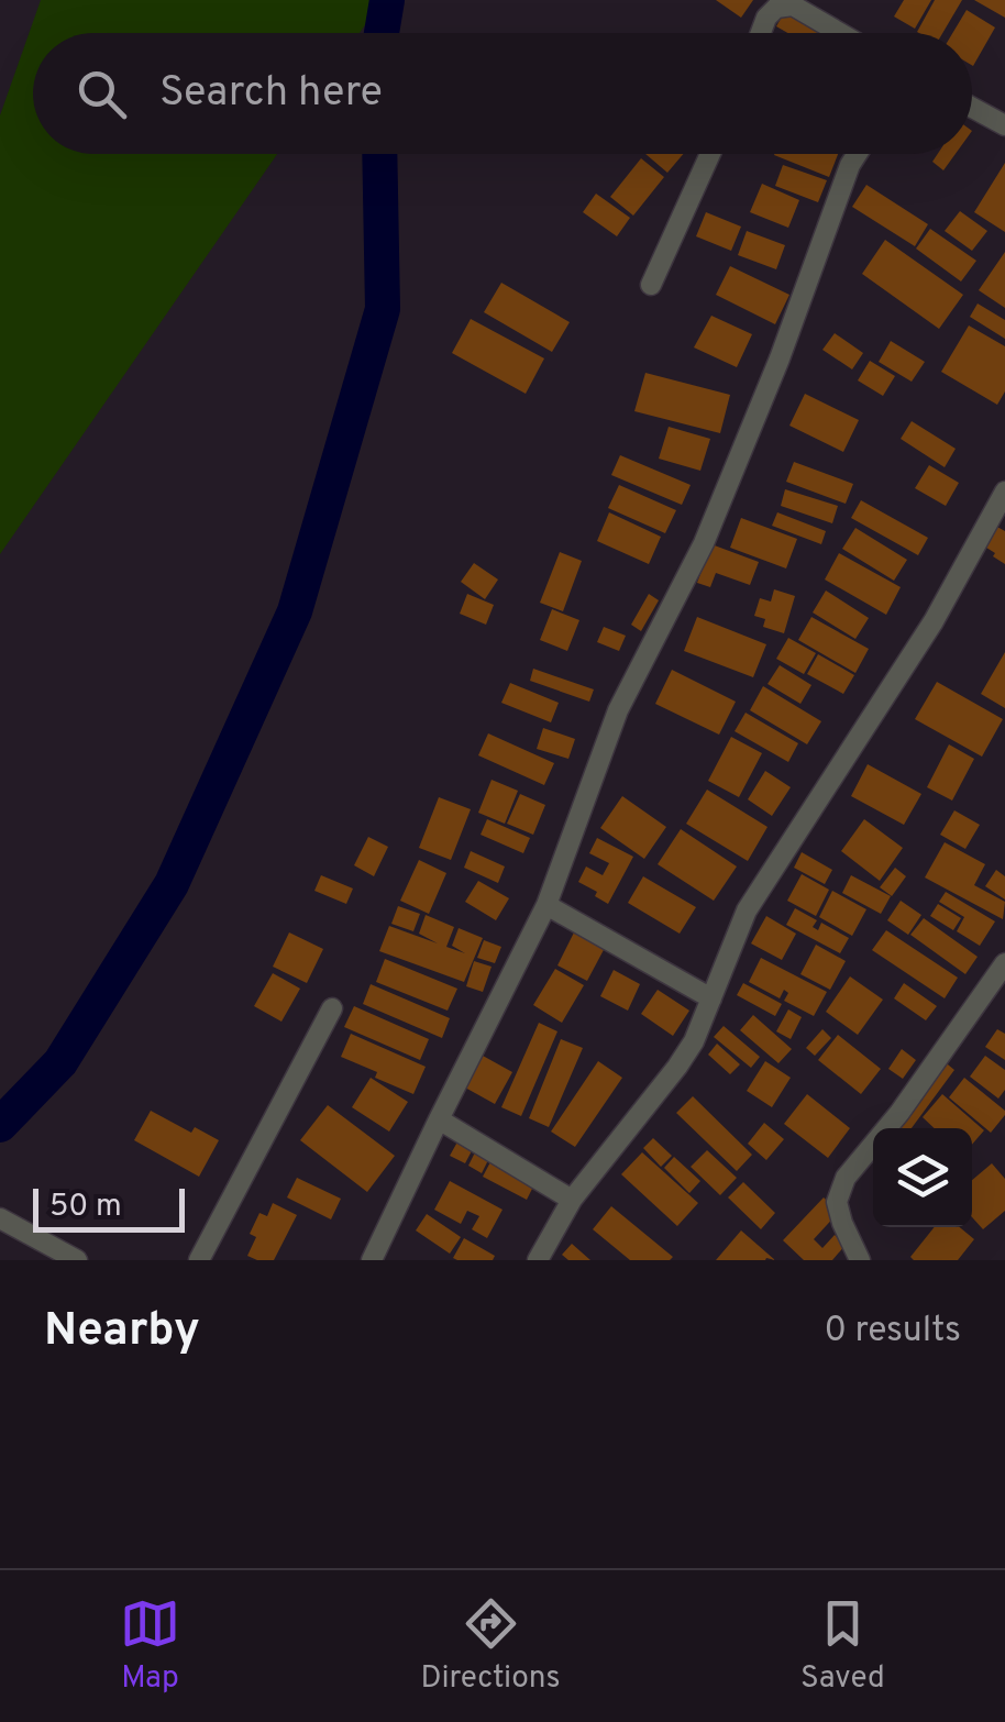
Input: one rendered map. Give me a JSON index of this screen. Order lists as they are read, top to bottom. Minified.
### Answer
{"scale_bar":"50 m","page":{"search":"Search here","scale":"50 m","heading":["Nearby","0 results"],"nav":["Map","Directions","Saved"]}}
